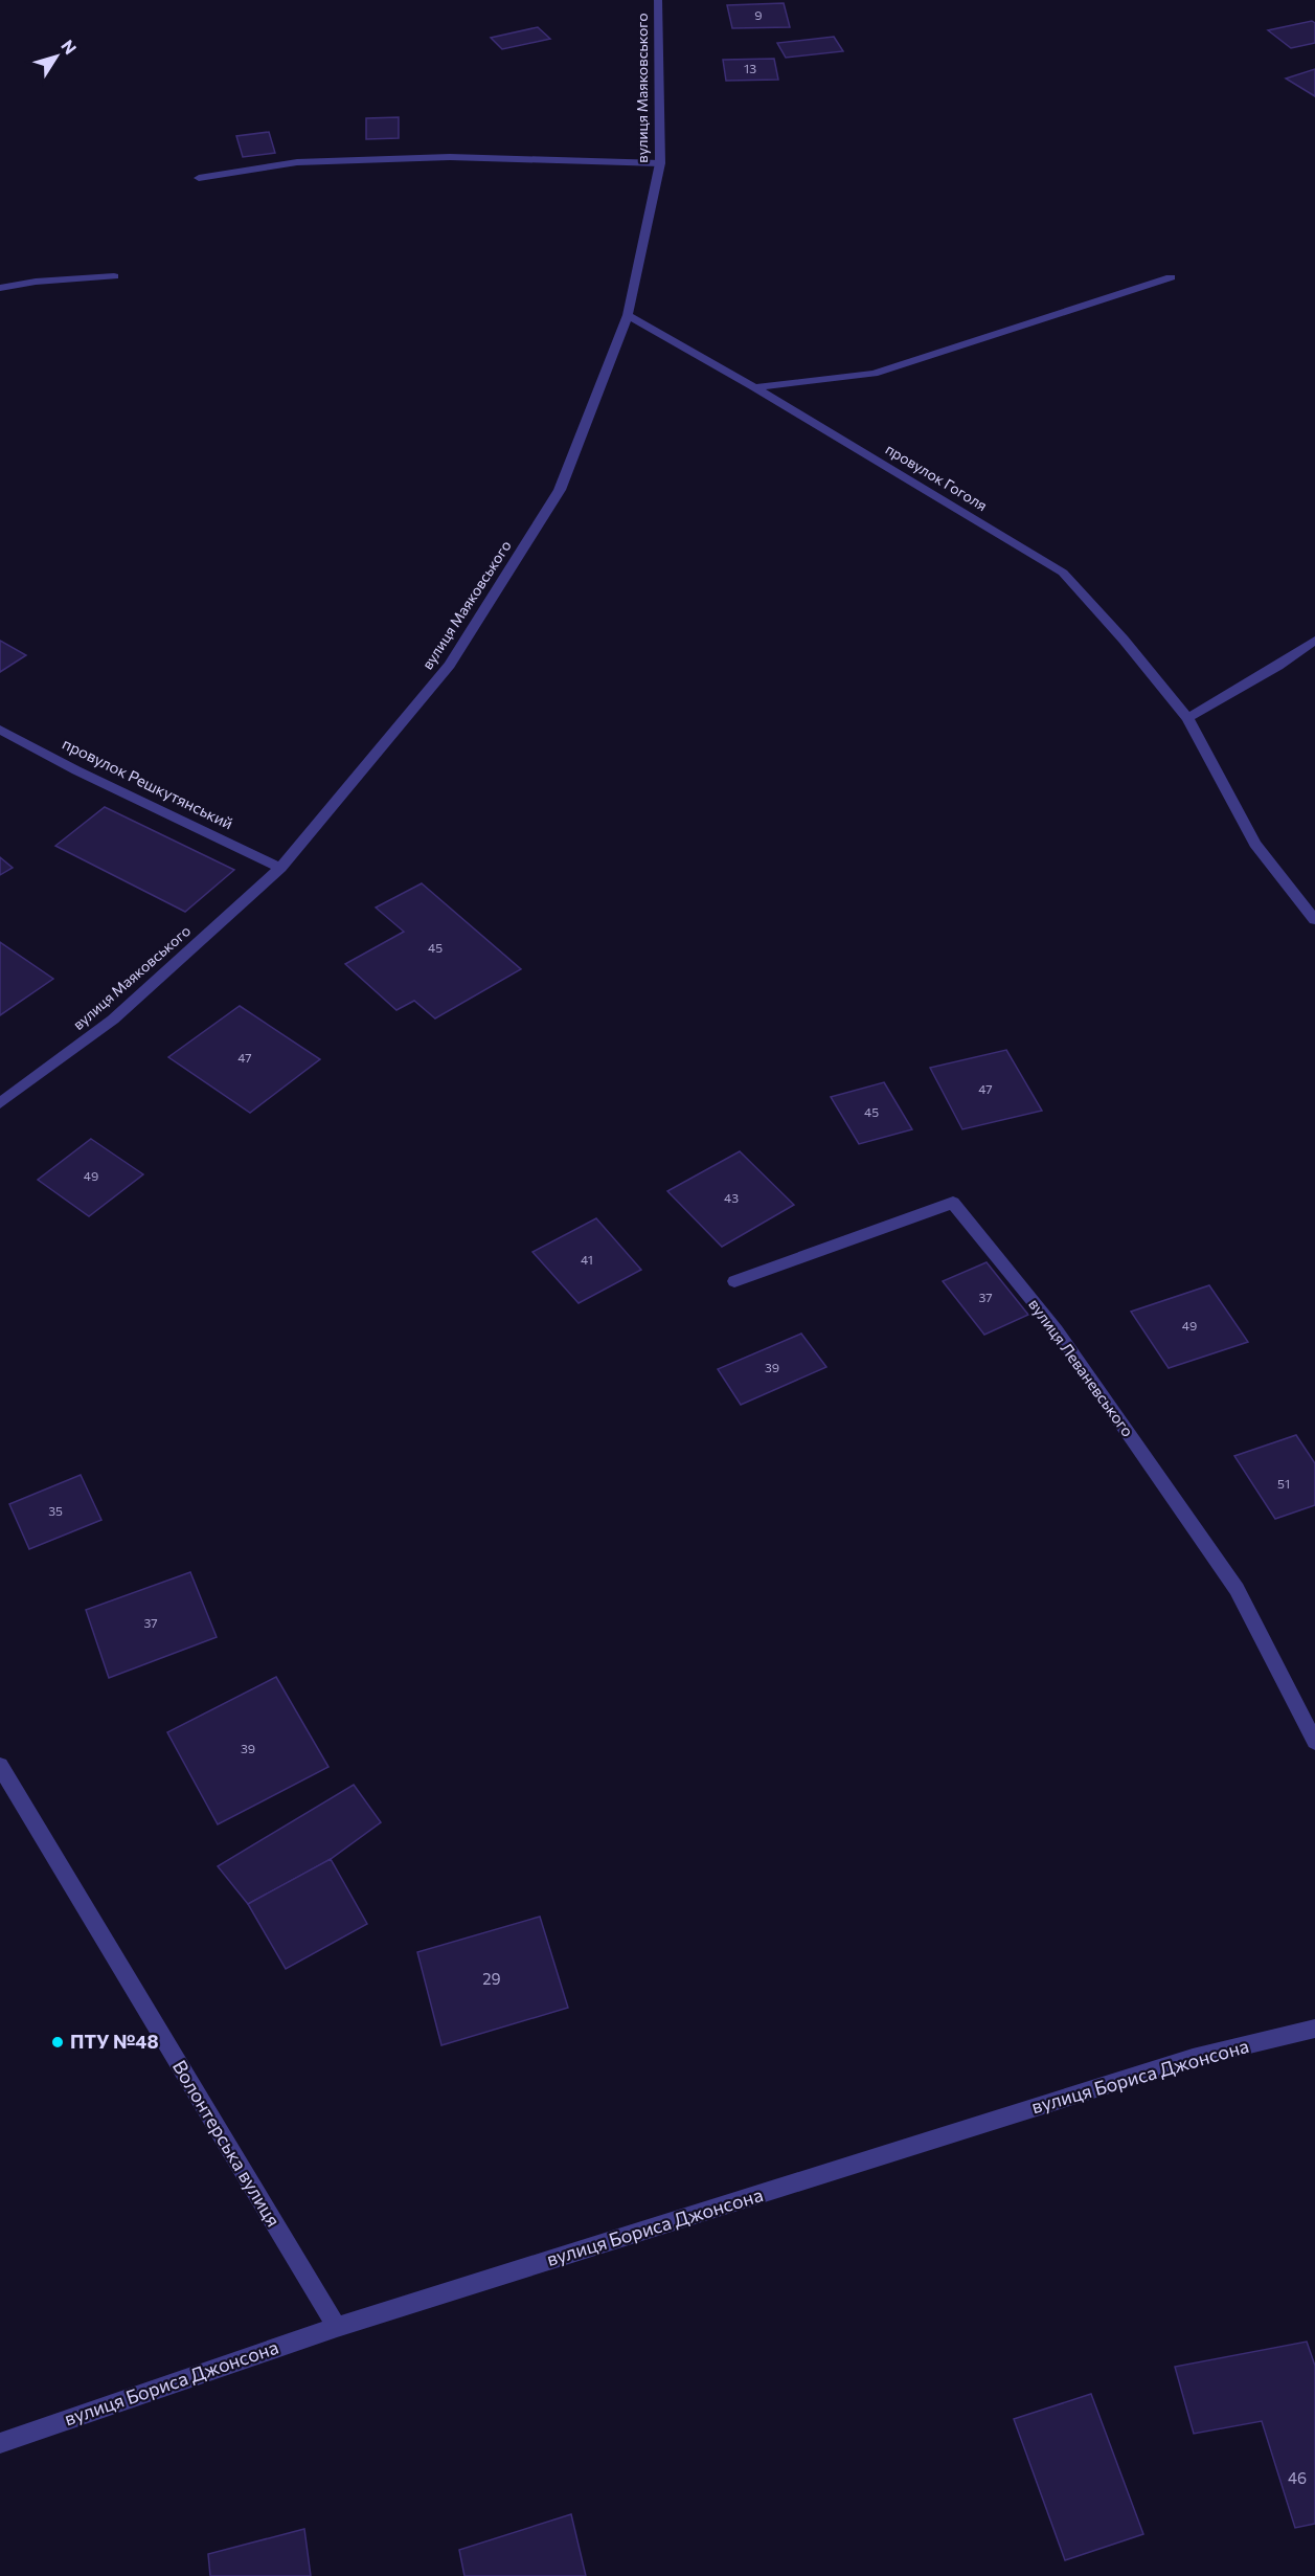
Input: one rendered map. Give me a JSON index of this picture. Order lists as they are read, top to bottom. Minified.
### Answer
{"streets":{"street":["вулиця Маяковського","провулок Гоголя","провулок Решкутянський","вулиця Леваневського","вулиця Бориса Джонсона","Волонтерська вулиця"]},"crossings":[["вулиця Маяковського","провулок Гоголя"],["вулиця Маяковського","провулок Решкутянський"],["вулиця Бориса Джонсона","Волонтерська вулиця"]],"places":["ПТУ №48"],"house_numbers":["9","13","45","47","47","45","49","43","41","37","49","39","51","35","37","39","29","46"],"north":"top right"}
